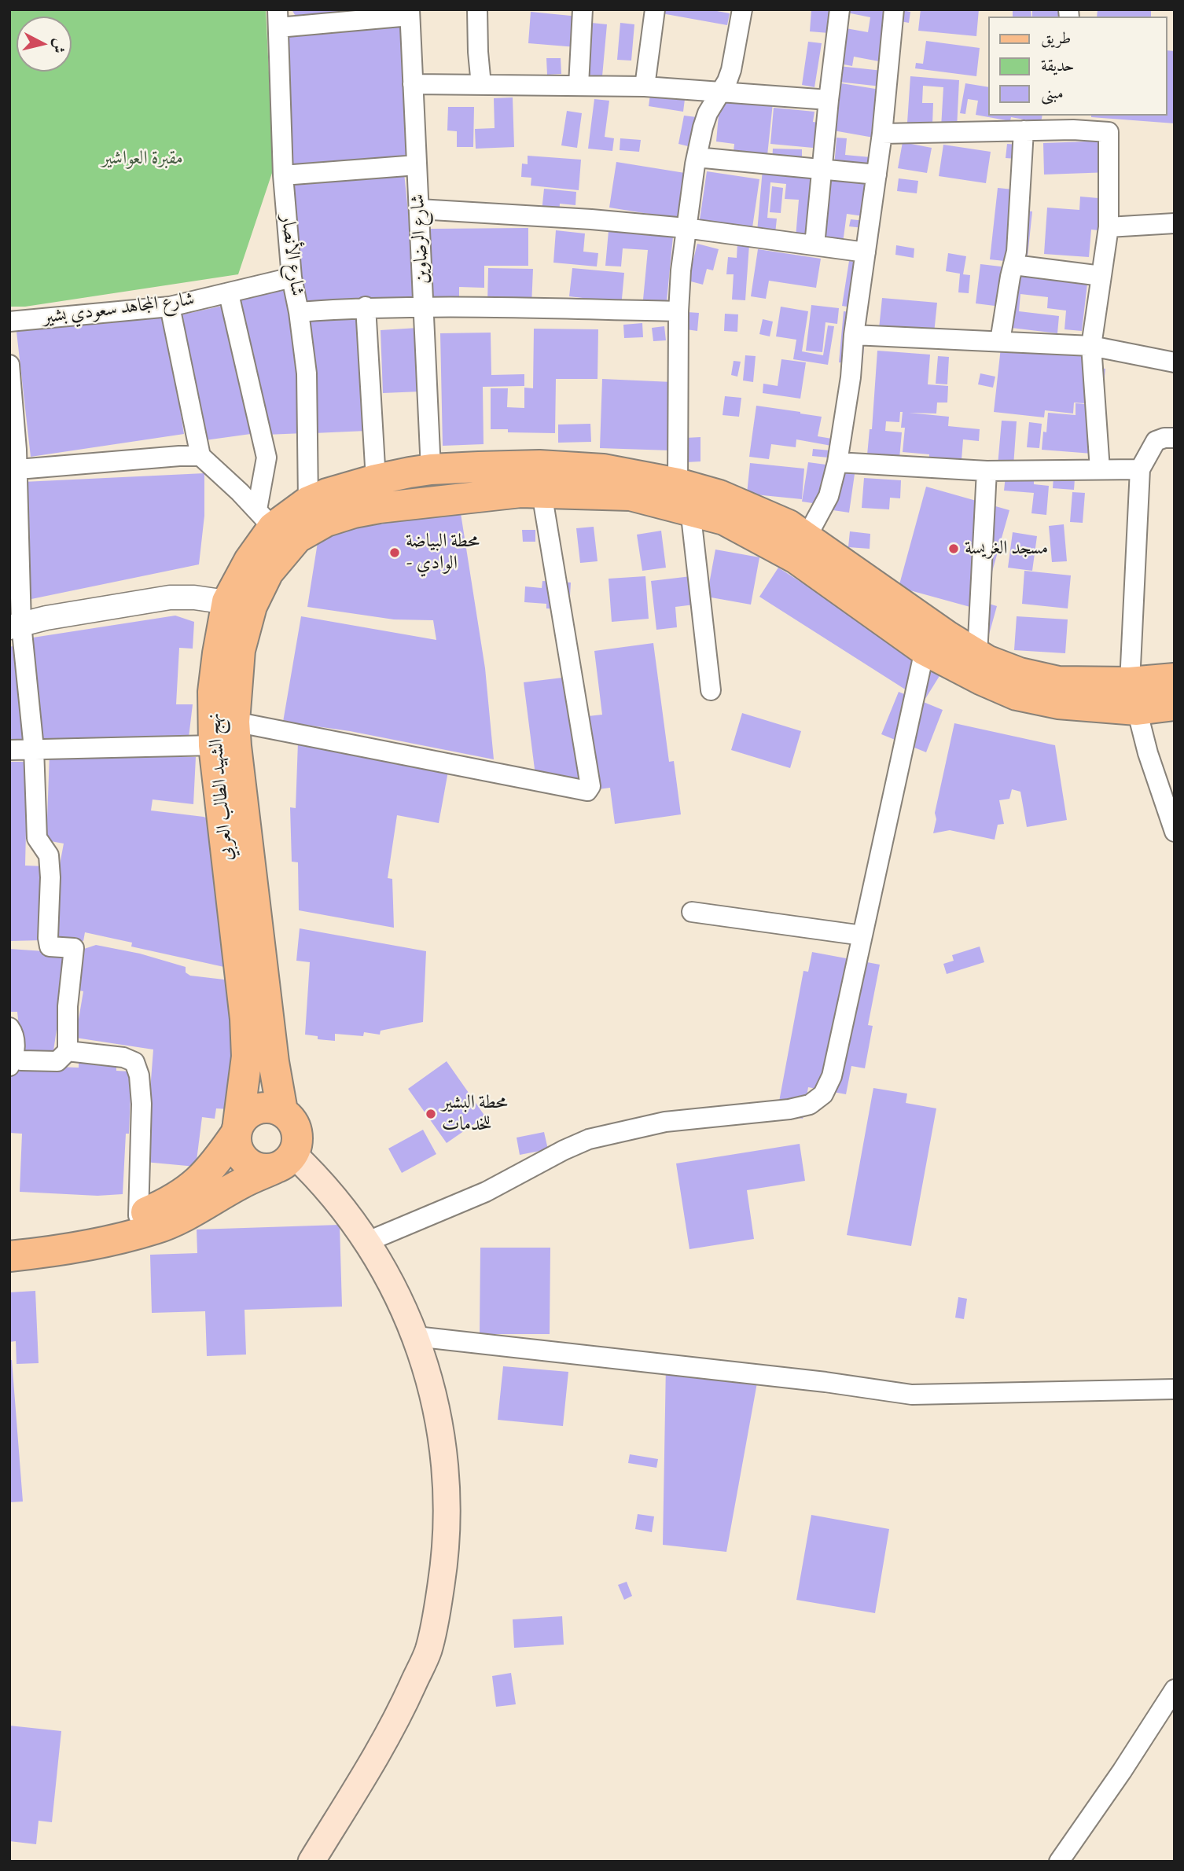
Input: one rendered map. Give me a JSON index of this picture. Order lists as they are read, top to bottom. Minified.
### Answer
{"streets":{"main road":["نهج الشهيد الطالب العربي"],"street":["شارع الرضاوين","شارع الأنصار","شارع المجاهد سعودي بشير"]},"crossings":[["شارع الأنصار","شارع المجاهد سعودي بشير"],["شارع الأنصار","نهج الشهيد الطالب العربي"]],"parks":["مقبرة العواشير"],"places":["مسجد الغريسة","محطة البياضة - الوادي","محطة البشير للخدمات"],"legend":["طريق","حديقة","مبنى"],"north":"right"}
